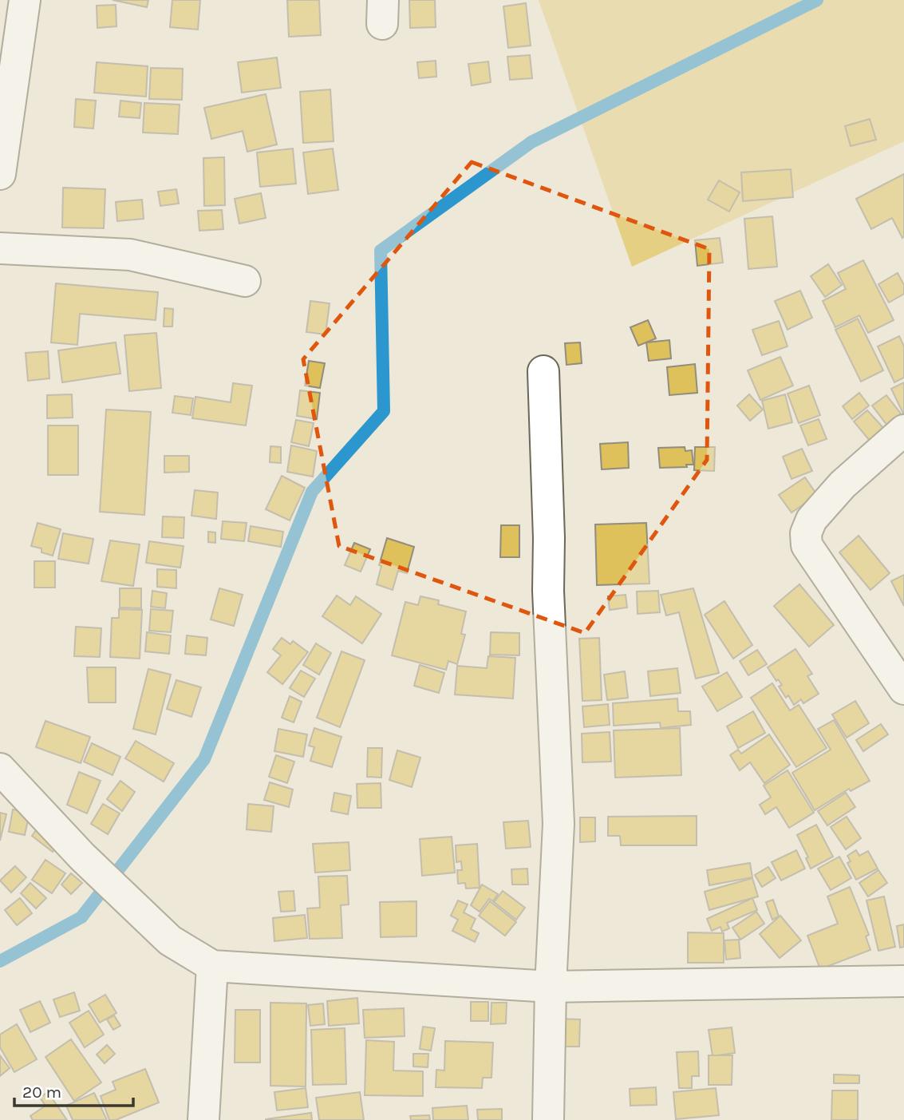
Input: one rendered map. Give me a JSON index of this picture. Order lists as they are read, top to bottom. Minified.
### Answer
{"scale_bar":"20 m"}
